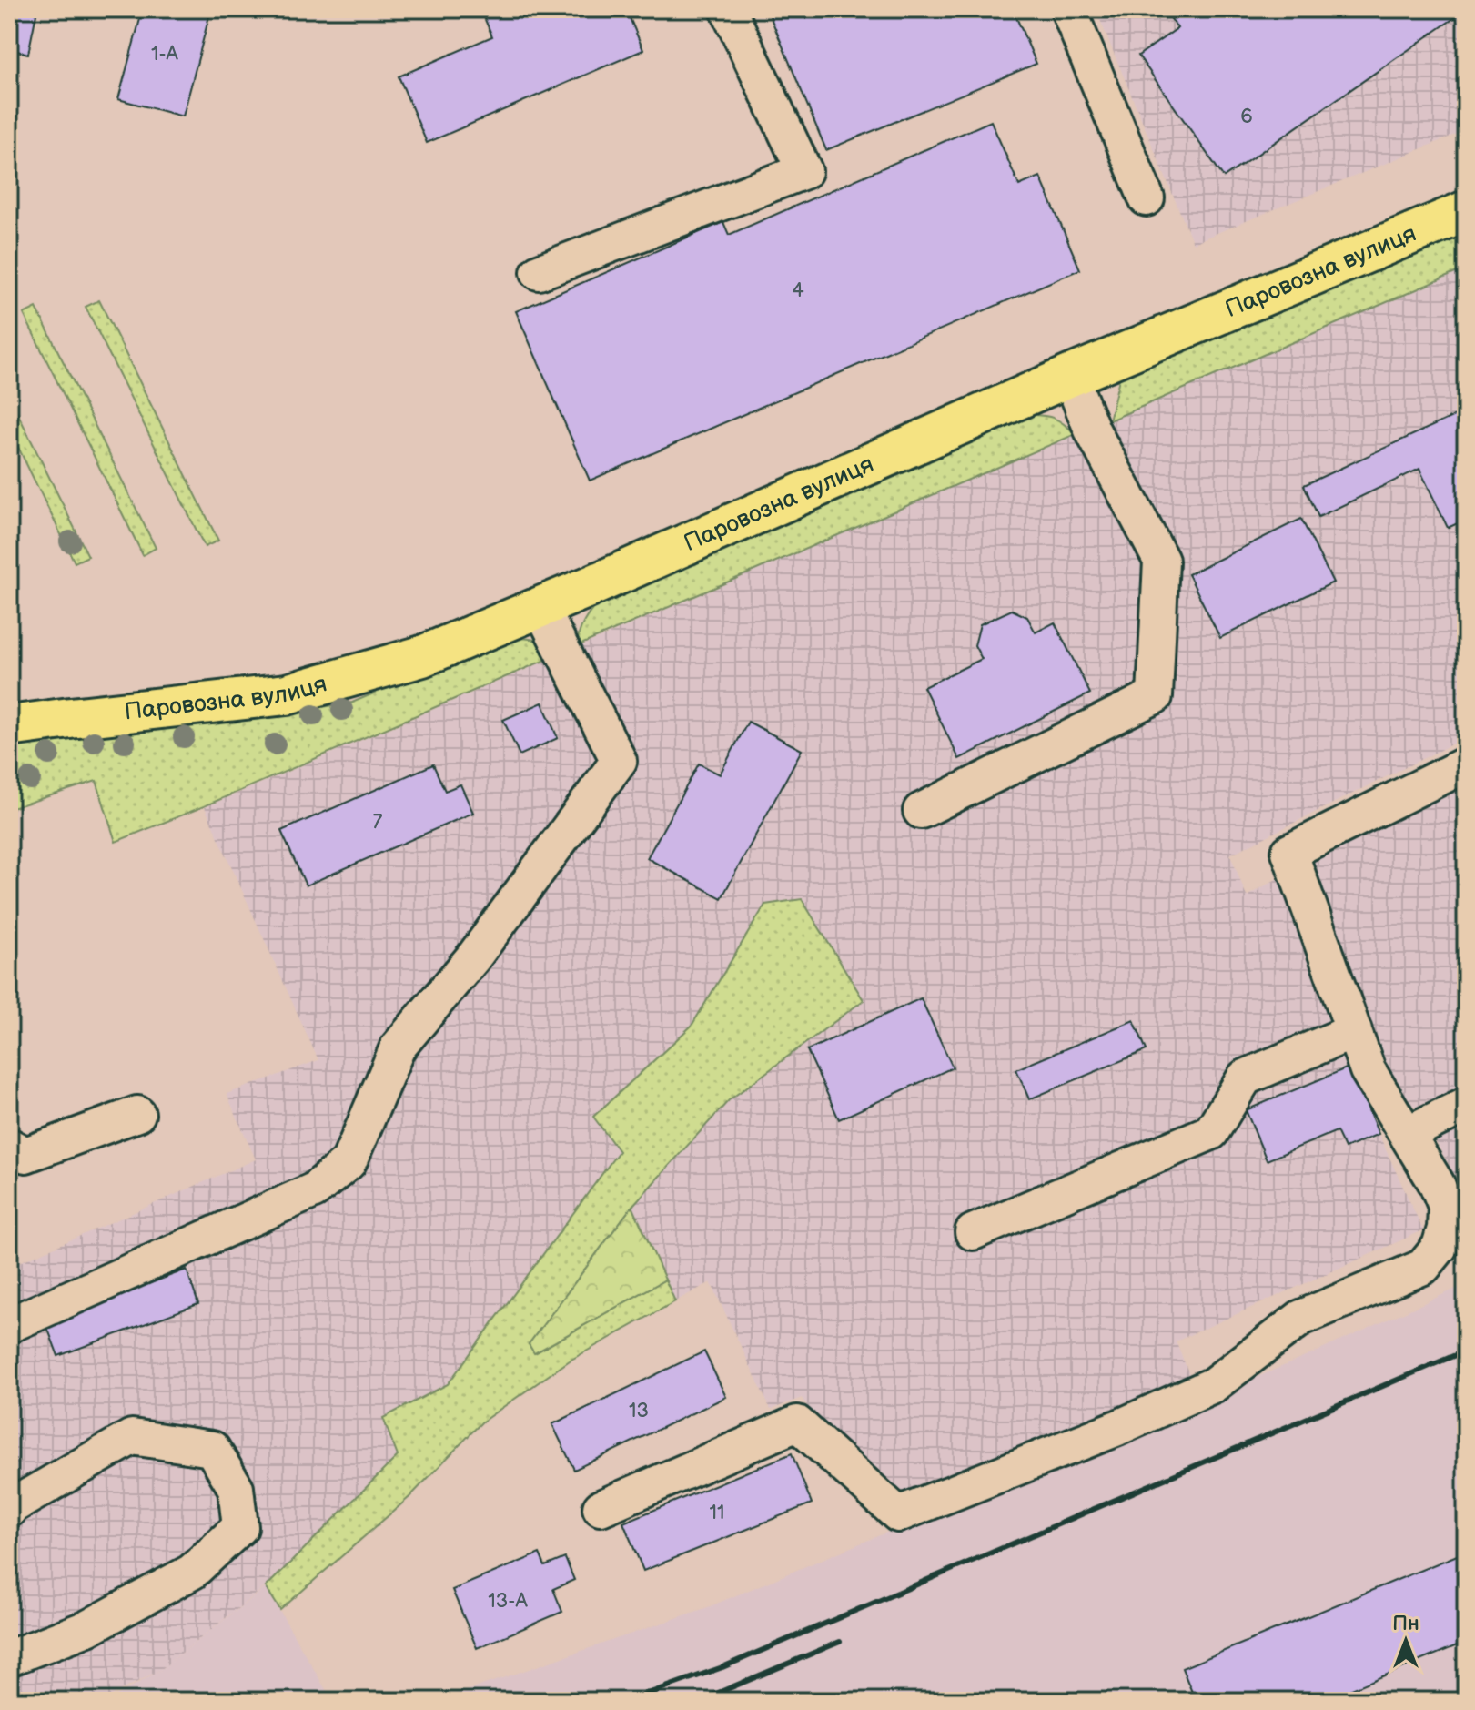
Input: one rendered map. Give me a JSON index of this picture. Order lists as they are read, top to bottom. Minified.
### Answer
{"streets":{"main road":["Паровозна вулиця"]},"house_numbers":["1-А","6","4","7","13","11","13-А"],"north":"top"}
